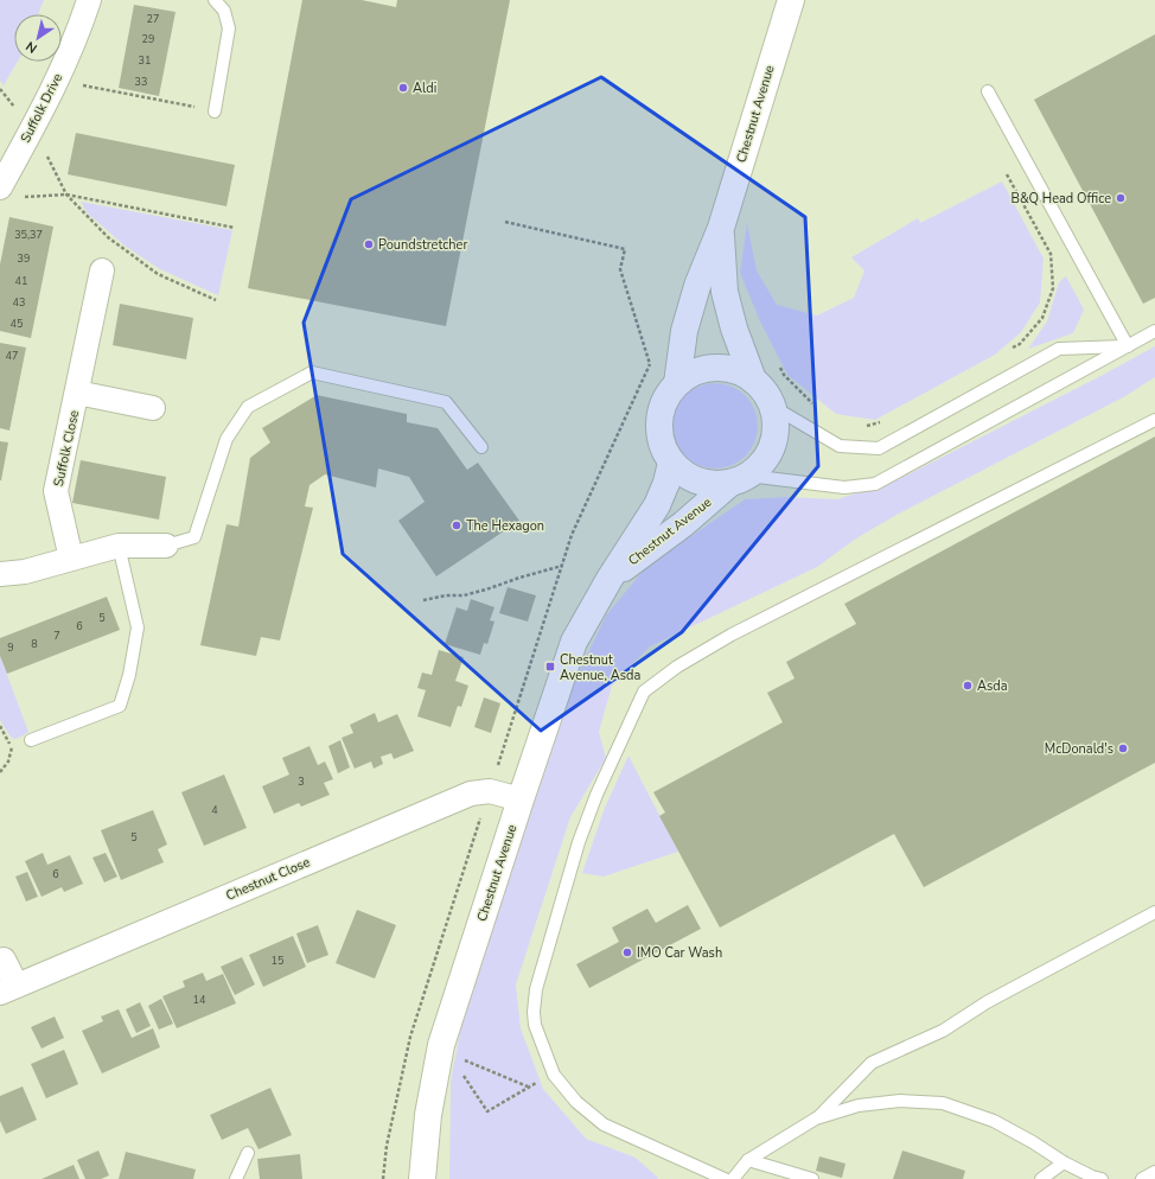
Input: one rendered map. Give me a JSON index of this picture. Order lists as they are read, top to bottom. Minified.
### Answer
{"streets":{"street":["Suffolk Drive","Chestnut Avenue","Suffolk Close","Chestnut Close"]},"crossings":[["Chestnut Avenue","Chestnut Close"]],"places":{"other":["Aldi","B&Q Head Office","Poundstretcher","The Hexagon","Asda","McDonald's","IMO Car Wash"],"transit":["Chestnut Avenue, Asda"]},"house_numbers":["27","29","31","33","35,37","39","41","43","45","47","5","6","7","8","9","3","4","5","6","15","14"],"north":"bottom left"}
